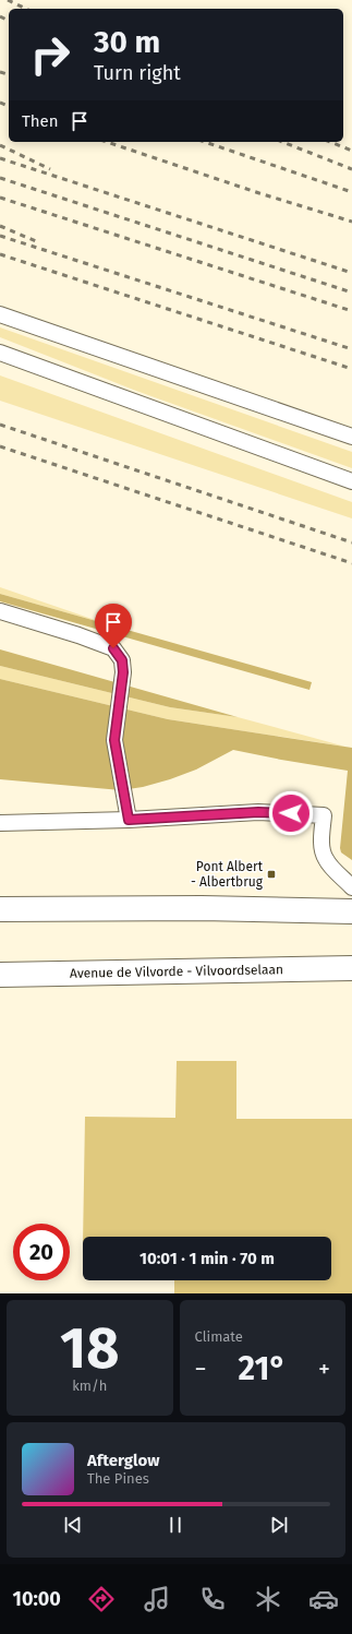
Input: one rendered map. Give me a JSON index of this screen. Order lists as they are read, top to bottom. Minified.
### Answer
{"streets":{"main road":["Avenue de Vilvorde - Vilvoordselaan"]},"places":{"transit":["Pont Albert - Albertbrug"]},"page":{"turn":["30 m","Turn right"],"then":"Then","limit":"20","trip":"10:01 · 1 min · 70 m","tile":[["18","km/h"],"Climate"],"heat":["−","21°","+"],"song":["Afterglow","The Pines"],"tabs":"10:00"}}
